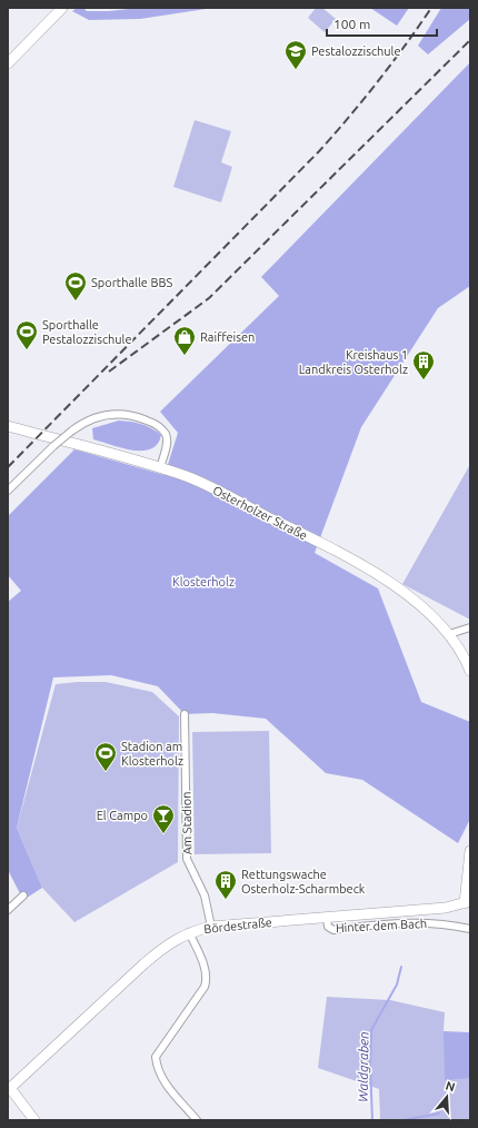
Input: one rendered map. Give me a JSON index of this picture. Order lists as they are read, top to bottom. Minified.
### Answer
{"streets":{"street":["Osterholzer Straße","Am Stadion","Bördestraße","Hinter dem Bach"]},"crossings":[["Am Stadion","Bördestraße"],["Bördestraße","Hinter dem Bach"]],"water":["Waldgraben"],"parks":["Klosterholz"],"places":{"school or university":["Pestalozzischule"],"sports":["Sporthalle BBS","Sporthalle Pestalozzischule","Stadion am Klosterholz"],"shop":["Raiffeisen"],"building":["Kreishaus 1 Landkreis Osterholz","Rettungswache Osterholz-Scharmbeck"],"bar":["El Campo"]},"scale_bar":"100 m","north":"top"}
